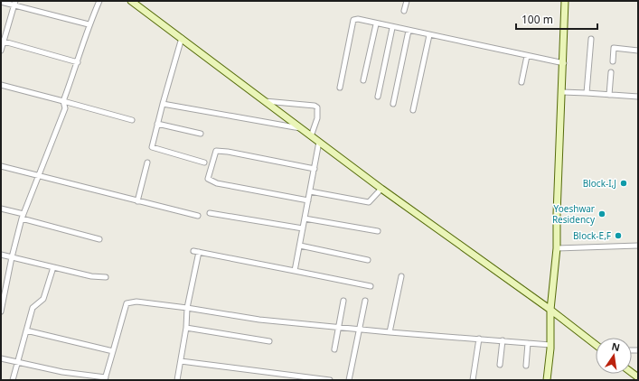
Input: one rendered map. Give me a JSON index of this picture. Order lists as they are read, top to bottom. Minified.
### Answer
{"places":["Block-I,J","Yoeshwar Residency","Block-E,F"],"scale_bar":"100 m","north":"top"}
